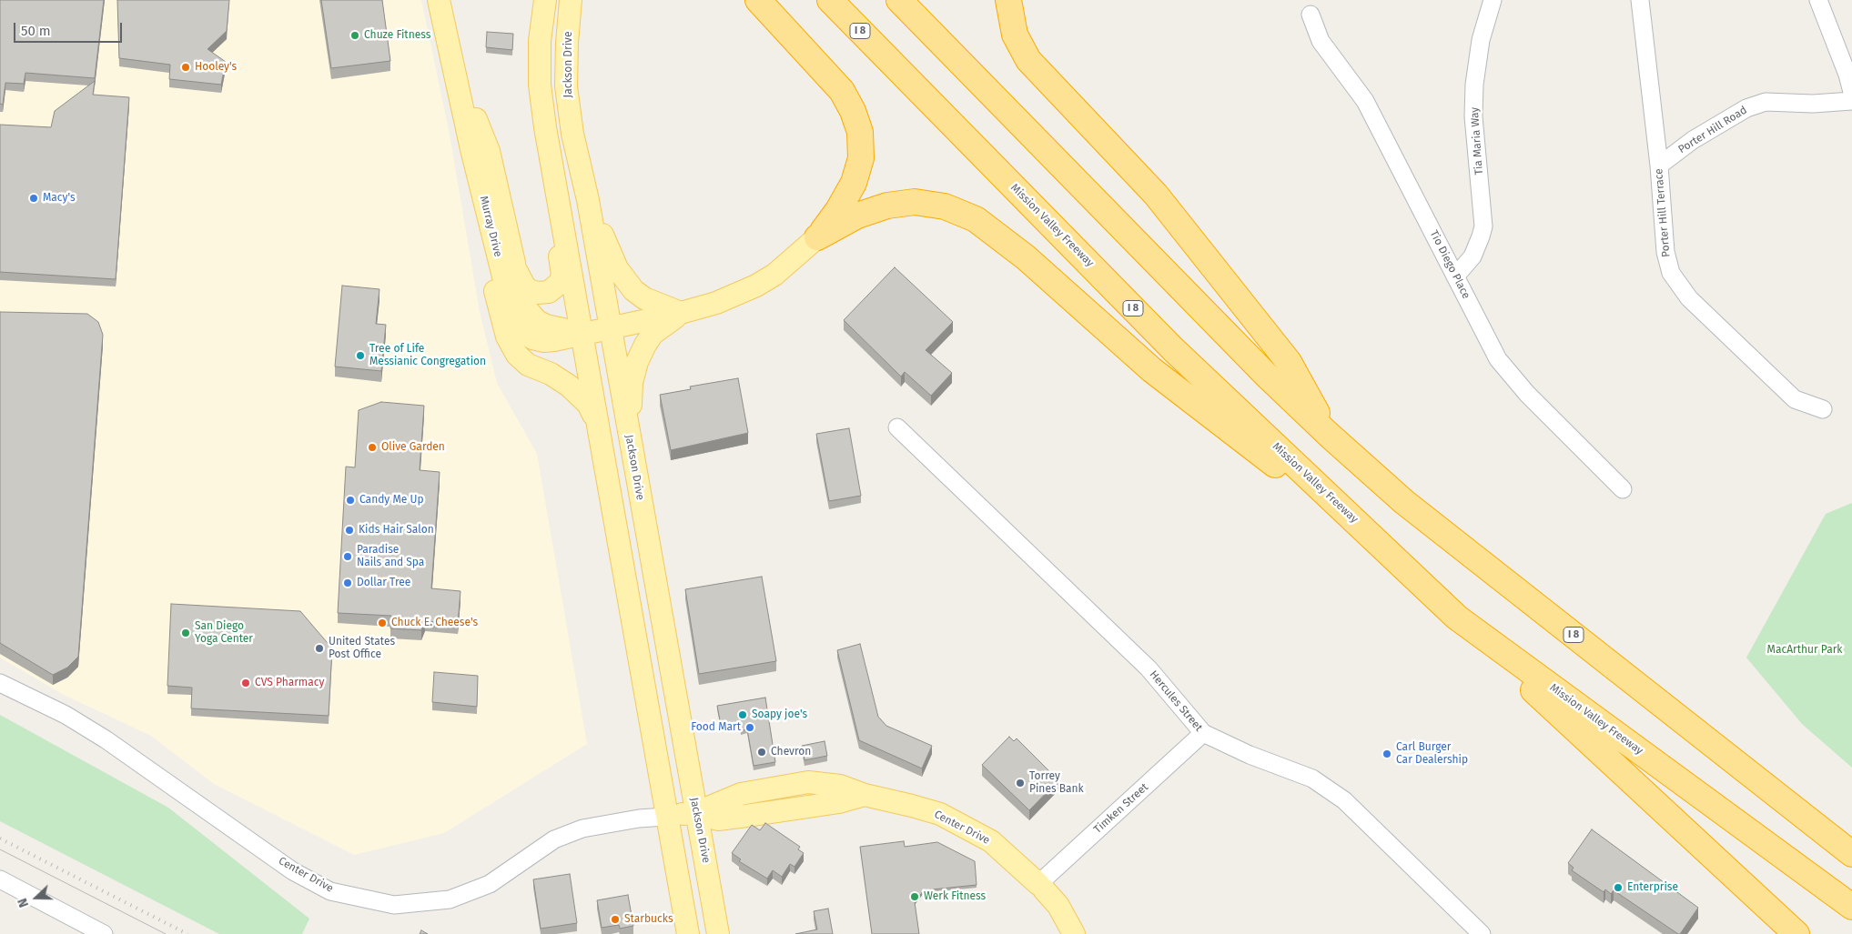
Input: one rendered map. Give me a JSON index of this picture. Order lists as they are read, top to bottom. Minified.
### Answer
{"streets":{"highway":["I 8","Mission Valley Freeway"],"main road":["Jackson Drive","Murray Drive","Center Drive"],"street":["Porter Hill Road","Tia Maria Way","Porter Hill Terrace","Tio Diego Place","Hercules Street","Timken Street"]},"crossings":[["Jackson Drive","Murray Drive"],["Jackson Drive","Center Drive"],["Porter Hill Road","Porter Hill Terrace"],["Tia Maria Way","Tio Diego Place"],["Hercules Street","Timken Street"],["Timken Street","Center Drive"]],"parks":["MacArthur Park"],"places":["Chuze Fitness","Hooley's","Macy's","Tree of Life Messianic Congregation","Olive Garden","Candy Me Up","Kids Hair Salon","Paradise Nails and Spa","Dollar Tree","Chuck E. Cheese's","San Diego Yoga Center","United States Post Office","CVS Pharmacy","Soapy joe's","Food Mart","Chevron","Carl Burger Car Dealership","Torrey Pines Bank","Enterprise","Werk Fitness","Starbucks"],"scale_bar":"50 m","north":"left"}
